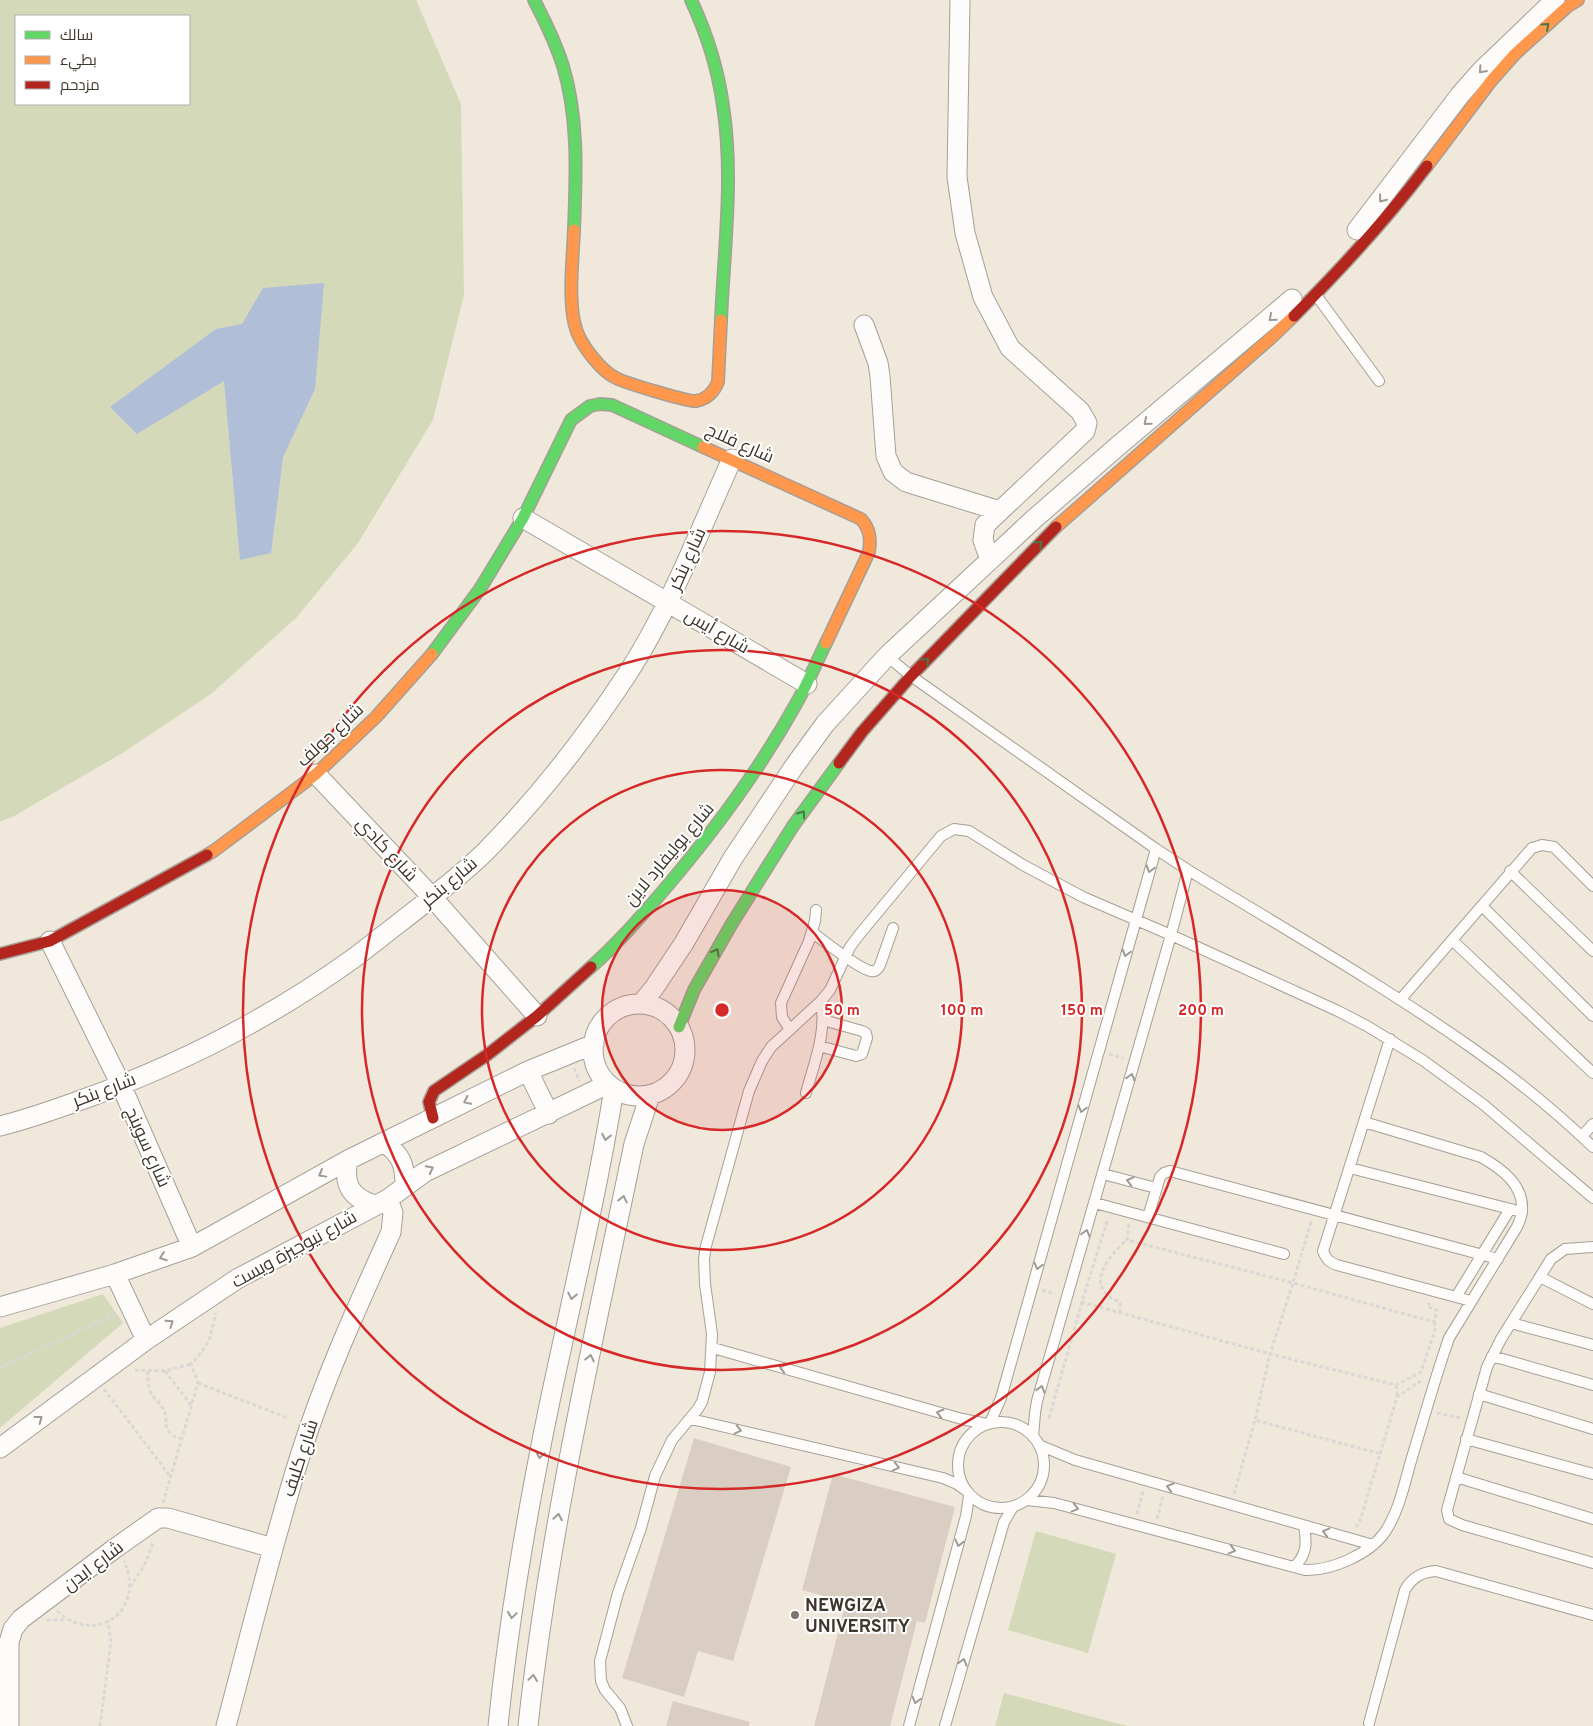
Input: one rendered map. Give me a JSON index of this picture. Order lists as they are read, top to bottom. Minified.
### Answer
{"streets":{"street":["شارع فلاج","شارع بنكر","شارع أيس","شارع جولف","شارع كادي","شارع بوليفارد لاين","شارع سوينج","شارع نيوجيزة ويست","شارع كليف","شارع ايدن"]},"crossings":[["شارع فلاج","شارع بنكر"],["شارع فلاج","شارع جولف"],["شارع فلاج","شارع بوليفارد لاين"],["شارع بنكر","شارع أيس"],["شارع بنكر","شارع كادي"],["شارع بنكر","شارع سوينج"],["شارع أيس","شارع جولف"],["شارع أيس","شارع بوليفارد لاين"],["شارع جولف","شارع كادي"],["شارع جولف","شارع سوينج"],["شارع كادي","شارع بوليفارد لاين"],["شارع نيوجيزة ويست","شارع كليف"]],"places":["NEWGIZA UNIVERSITY"],"legend":["سالك","بطيء","مزدحم"],"rings":["50 m","100 m","150 m","200 m"]}
